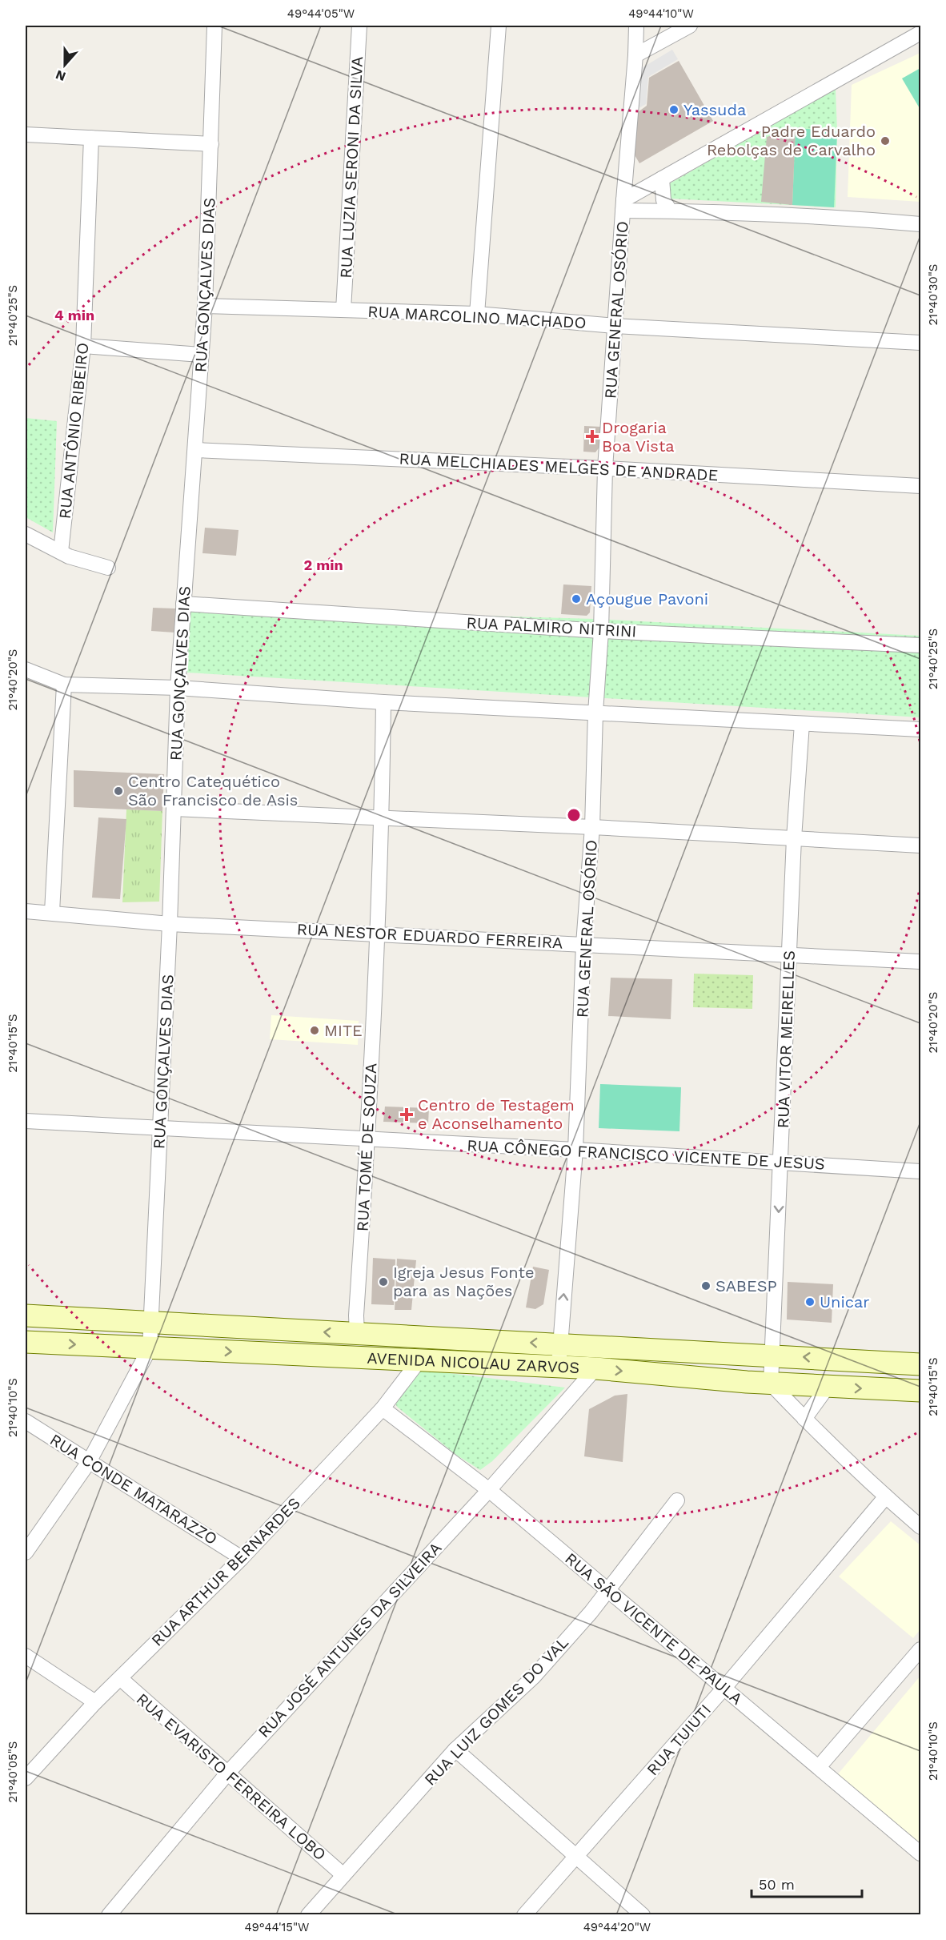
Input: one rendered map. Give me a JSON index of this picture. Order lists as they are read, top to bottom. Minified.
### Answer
{"streets":{"main road":["AVENIDA NICOLAU ZARVOS"],"street":["RUA LUZIA SERONI DA SILVA","RUA GONÇALVES DIAS","RUA GENERAL OSÓRIO","RUA MARCOLINO MACHADO","RUA ANTÔNIO RIBEIRO","RUA MELCHIADES MELGES DE ANDRADE","RUA PALMIRO NITRINI","RUA NESTOR EDUARDO FERREIRA","RUA VITOR MEIRELLES","RUA TOMÉ DE SOUZA","RUA CÔNEGO FRANCISCO VICENTE DE JESUS","RUA CONDE MATARAZZO","RUA ARTHUR BERNARDES","RUA SÃO VICENTE DE PAULA","RUA JOSÉ ANTUNES DA SILVEIRA","RUA LUIZ GOMES DO VAL","RUA TUIUTI","RUA EVARISTO FERREIRA LOBO"]},"crossings":[["RUA LUZIA SERONI DA SILVA","RUA MARCOLINO MACHADO"],["RUA GONÇALVES DIAS","RUA MARCOLINO MACHADO"],["RUA GONÇALVES DIAS","RUA MELCHIADES MELGES DE ANDRADE"],["RUA GONÇALVES DIAS","RUA PALMIRO NITRINI"],["RUA GONÇALVES DIAS","RUA NESTOR EDUARDO FERREIRA"],["RUA GONÇALVES DIAS","RUA CÔNEGO FRANCISCO VICENTE DE JESUS"],["RUA GONÇALVES DIAS","AVENIDA NICOLAU ZARVOS"],["RUA GENERAL OSÓRIO","RUA MARCOLINO MACHADO"],["RUA GENERAL OSÓRIO","RUA MELCHIADES MELGES DE ANDRADE"],["RUA GENERAL OSÓRIO","RUA PALMIRO NITRINI"],["RUA GENERAL OSÓRIO","RUA NESTOR EDUARDO FERREIRA"],["RUA GENERAL OSÓRIO","RUA CÔNEGO FRANCISCO VICENTE DE JESUS"],["RUA GENERAL OSÓRIO","AVENIDA NICOLAU ZARVOS"],["RUA NESTOR EDUARDO FERREIRA","RUA VITOR MEIRELLES"],["RUA NESTOR EDUARDO FERREIRA","RUA TOMÉ DE SOUZA"],["RUA VITOR MEIRELLES","RUA CÔNEGO FRANCISCO VICENTE DE JESUS"],["RUA VITOR MEIRELLES","AVENIDA NICOLAU ZARVOS"],["RUA TOMÉ DE SOUZA","RUA CÔNEGO FRANCISCO VICENTE DE JESUS"],["RUA TOMÉ DE SOUZA","AVENIDA NICOLAU ZARVOS"],["AVENIDA NICOLAU ZARVOS","RUA ARTHUR BERNARDES"],["AVENIDA NICOLAU ZARVOS","RUA JOSÉ ANTUNES DA SILVEIRA"],["RUA CONDE MATARAZZO","RUA ARTHUR BERNARDES"],["RUA ARTHUR BERNARDES","RUA SÃO VICENTE DE PAULA"],["RUA ARTHUR BERNARDES","RUA EVARISTO FERREIRA LOBO"],["RUA SÃO VICENTE DE PAULA","RUA JOSÉ ANTUNES DA SILVEIRA"],["RUA SÃO VICENTE DE PAULA","RUA LUIZ GOMES DO VAL"],["RUA SÃO VICENTE DE PAULA","RUA TUIUTI"],["RUA JOSÉ ANTUNES DA SILVEIRA","RUA EVARISTO FERREIRA LOBO"],["RUA LUIZ GOMES DO VAL","RUA EVARISTO FERREIRA LOBO"]],"places":{"other":["Yassuda","Padre Eduardo Rebolças de Carvalho","Açougue Pavoni","Centro Catequético São Francisco de Asis","MITE","Igreja Jesus Fonte para as Nações","SABESP","Unicar"],"health":["Drogaria Boa Vista","Centro de Testagem e Aconselhamento"]},"scale_bar":"50 m","north":"bottom","coordinates":["49°44'05\"W","49°44'10\"W","21°40'30\"S","21°40'25\"S","21°40'20\"S","21°40'15\"S","21°40'10\"S","21°40'05\"S","49°44'15\"W","49°44'20\"W"],"rings":["4 min","2 min"]}
